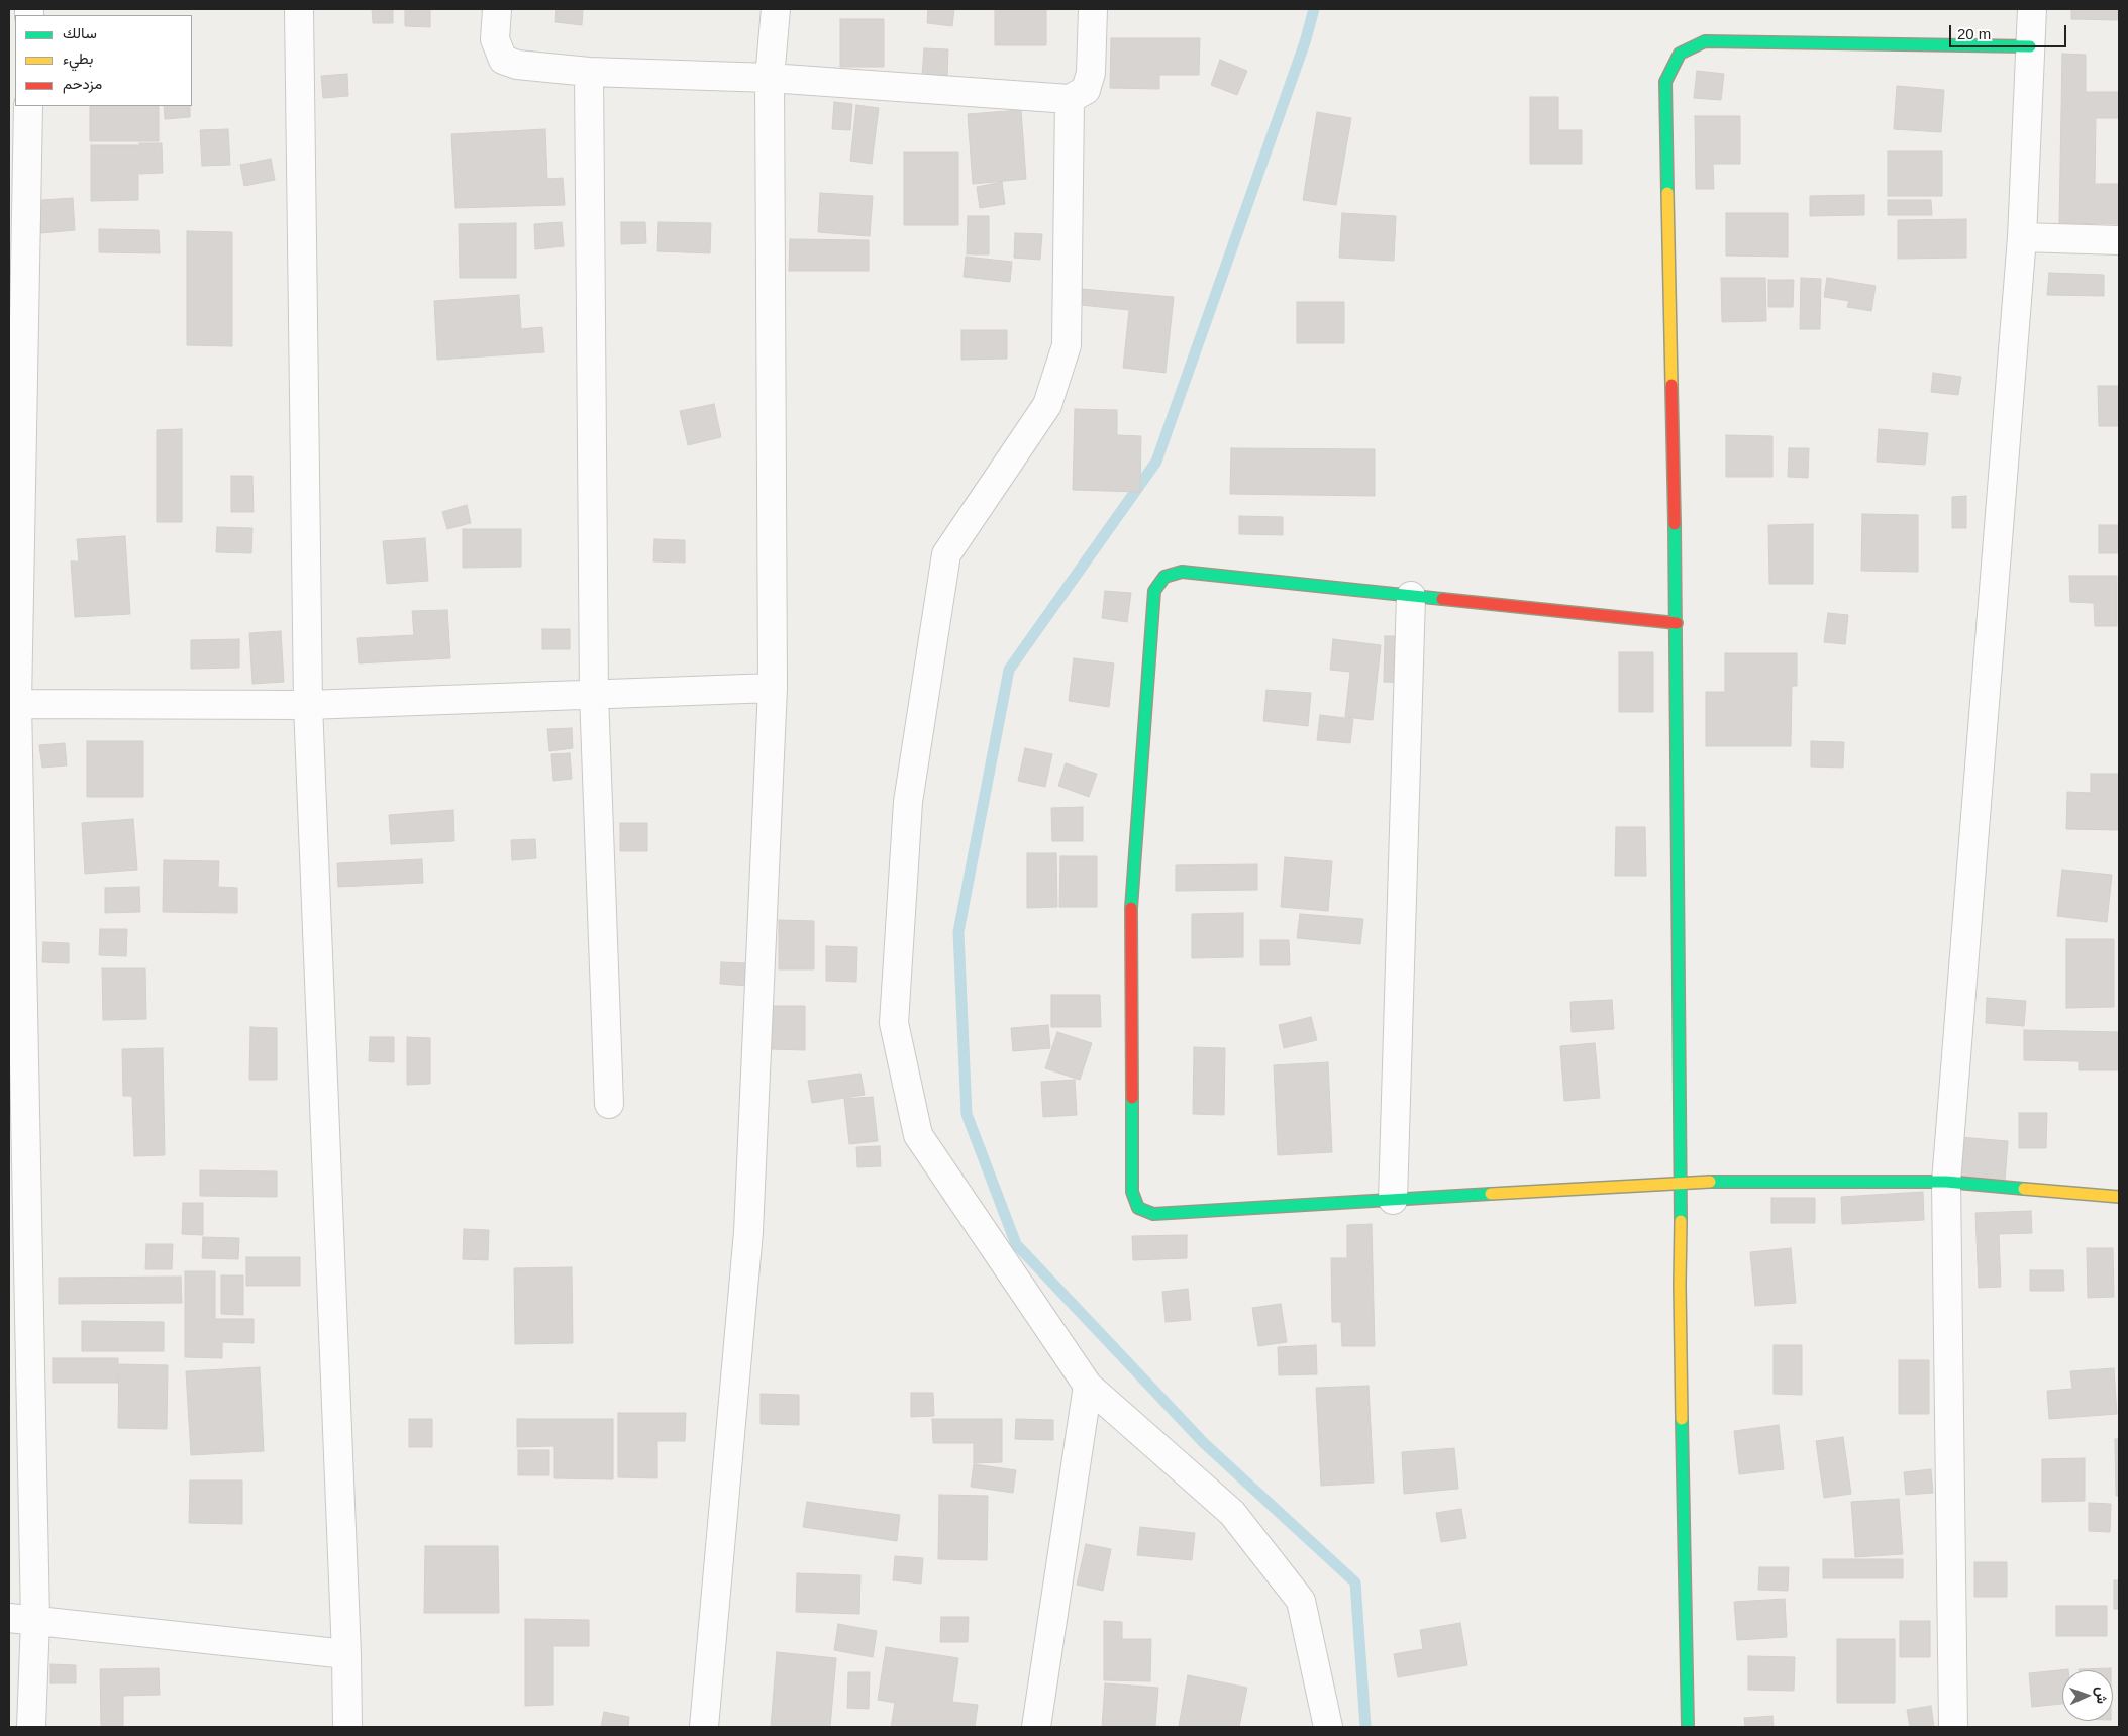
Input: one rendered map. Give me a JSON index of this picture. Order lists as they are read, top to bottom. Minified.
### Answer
{"legend":["سالك","بطيء","مزدحم"],"scale_bar":"20 m","north":"right"}
